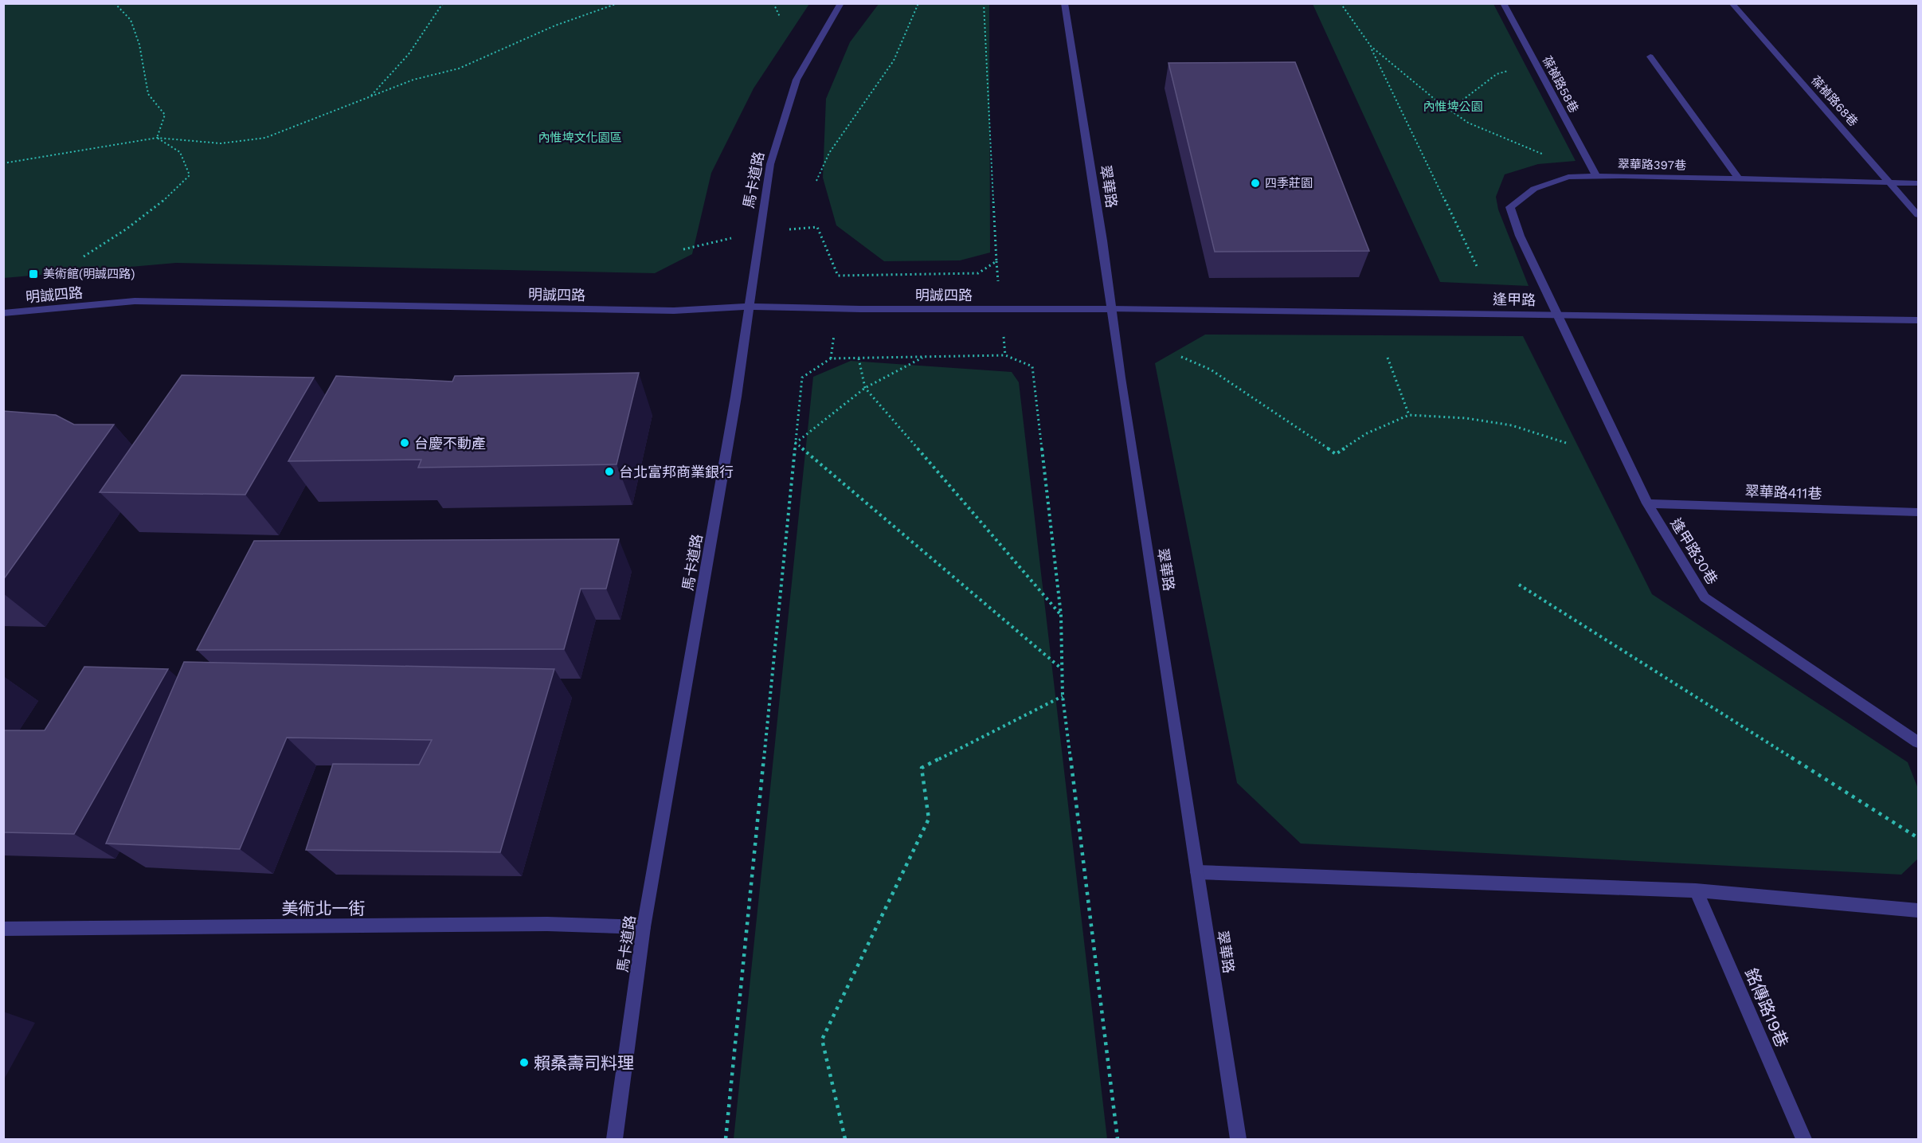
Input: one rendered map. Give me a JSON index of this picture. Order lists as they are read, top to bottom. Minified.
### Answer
{"streets":{"street":["葆禎路58巷","葆禎路68巷","翠華路397巷","馬卡道路","翠華路","明誠四路","逢甲路","翠華路411巷","逢甲路30巷","美術北一街","銘傳路19巷"]},"crossings":[["葆禎路58巷","翠華路397巷"],["葆禎路68巷","翠華路397巷"],["翠華路397巷","逢甲路"],["翠華路397巷","逢甲路30巷"],["馬卡道路","明誠四路"],["馬卡道路","美術北一街"],["翠華路","明誠四路"],["翠華路","逢甲路"],["明誠四路","逢甲路"],["逢甲路","逢甲路30巷"],["翠華路411巷","逢甲路30巷"]],"parks":["內惟埤公園","內惟埤文化園區"],"places":{"other":["四季莊園","台慶不動產","台北富邦商業銀行","賴桑壽司料理"],"transit":["美術館(明誠四路)"]}}
